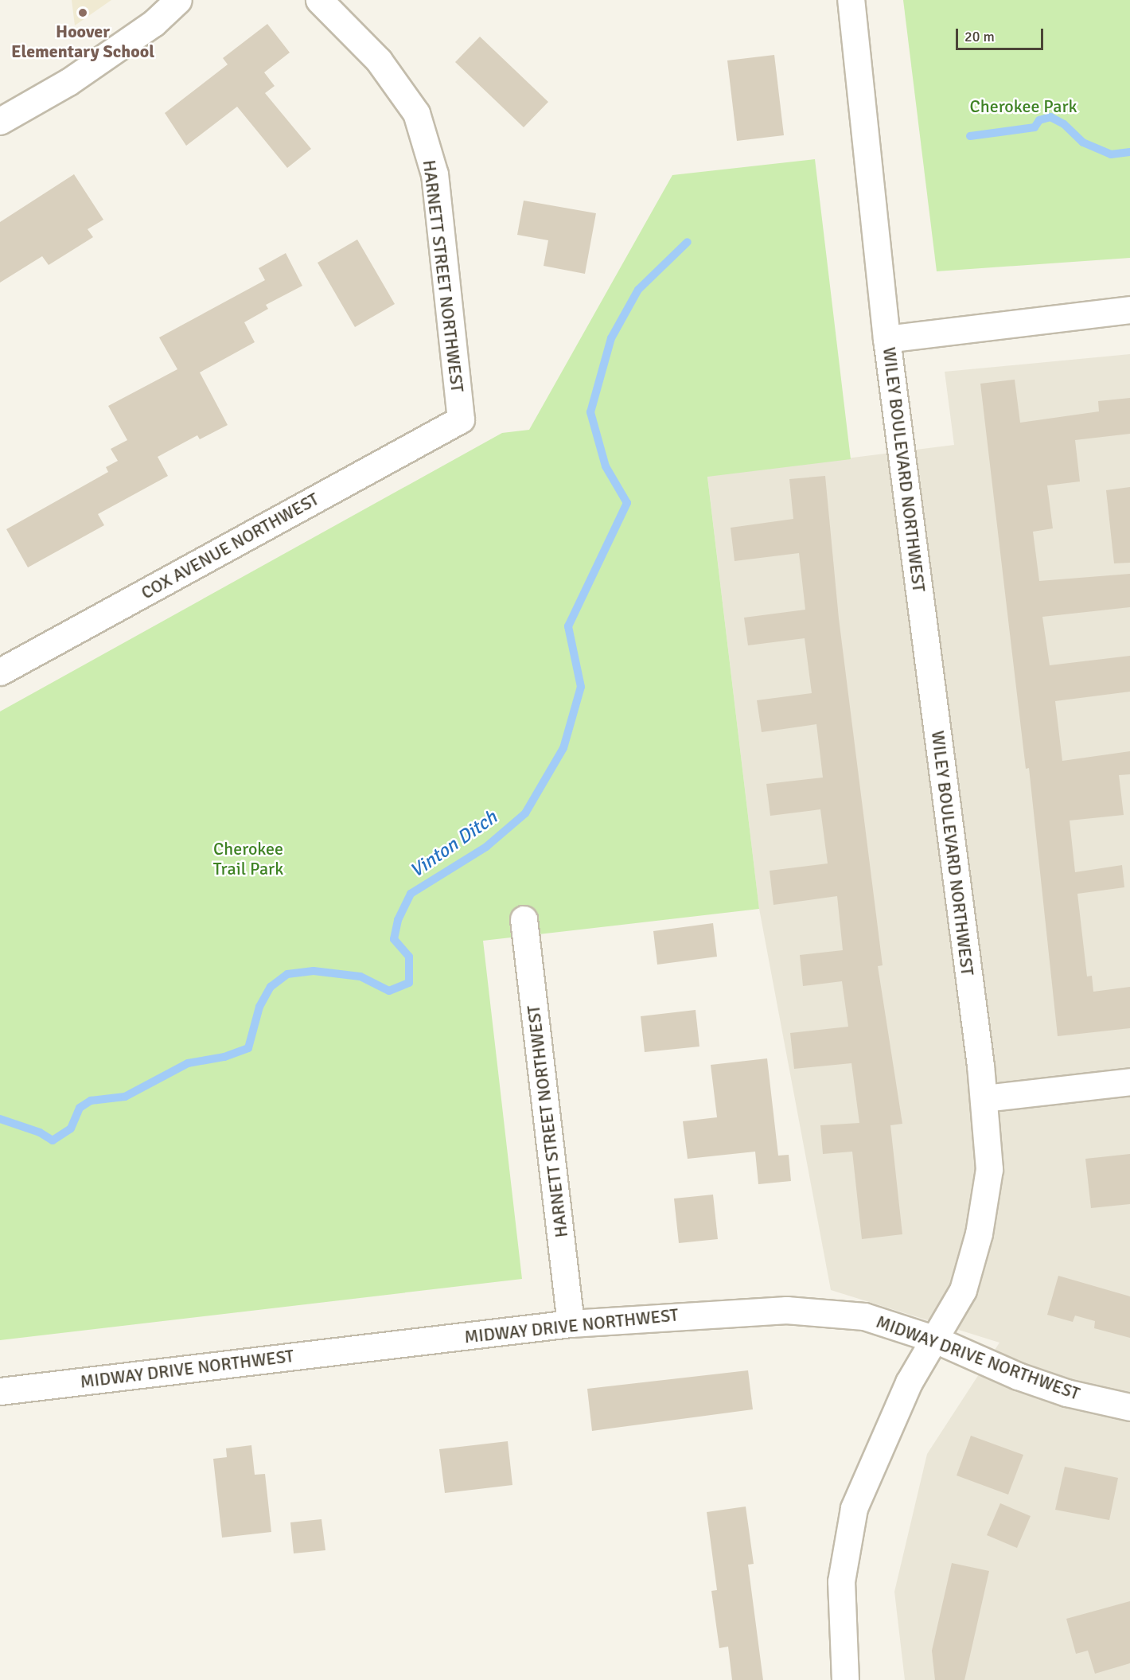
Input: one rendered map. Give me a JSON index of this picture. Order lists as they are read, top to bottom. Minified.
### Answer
{"streets":{"street":["HARNETT STREET NORTHWEST","WILEY BOULEVARD NORTHWEST","COX AVENUE NORTHWEST","MIDWAY DRIVE NORTHWEST"]},"crossings":[["HARNETT STREET NORTHWEST","COX AVENUE NORTHWEST"],["HARNETT STREET NORTHWEST","MIDWAY DRIVE NORTHWEST"],["WILEY BOULEVARD NORTHWEST","MIDWAY DRIVE NORTHWEST"]],"water":["Vinton Ditch"],"parks":["Cherokee Park","Cherokee Trail Park"],"places":["Hoover Elementary School"],"scale_bar":"20 m"}
